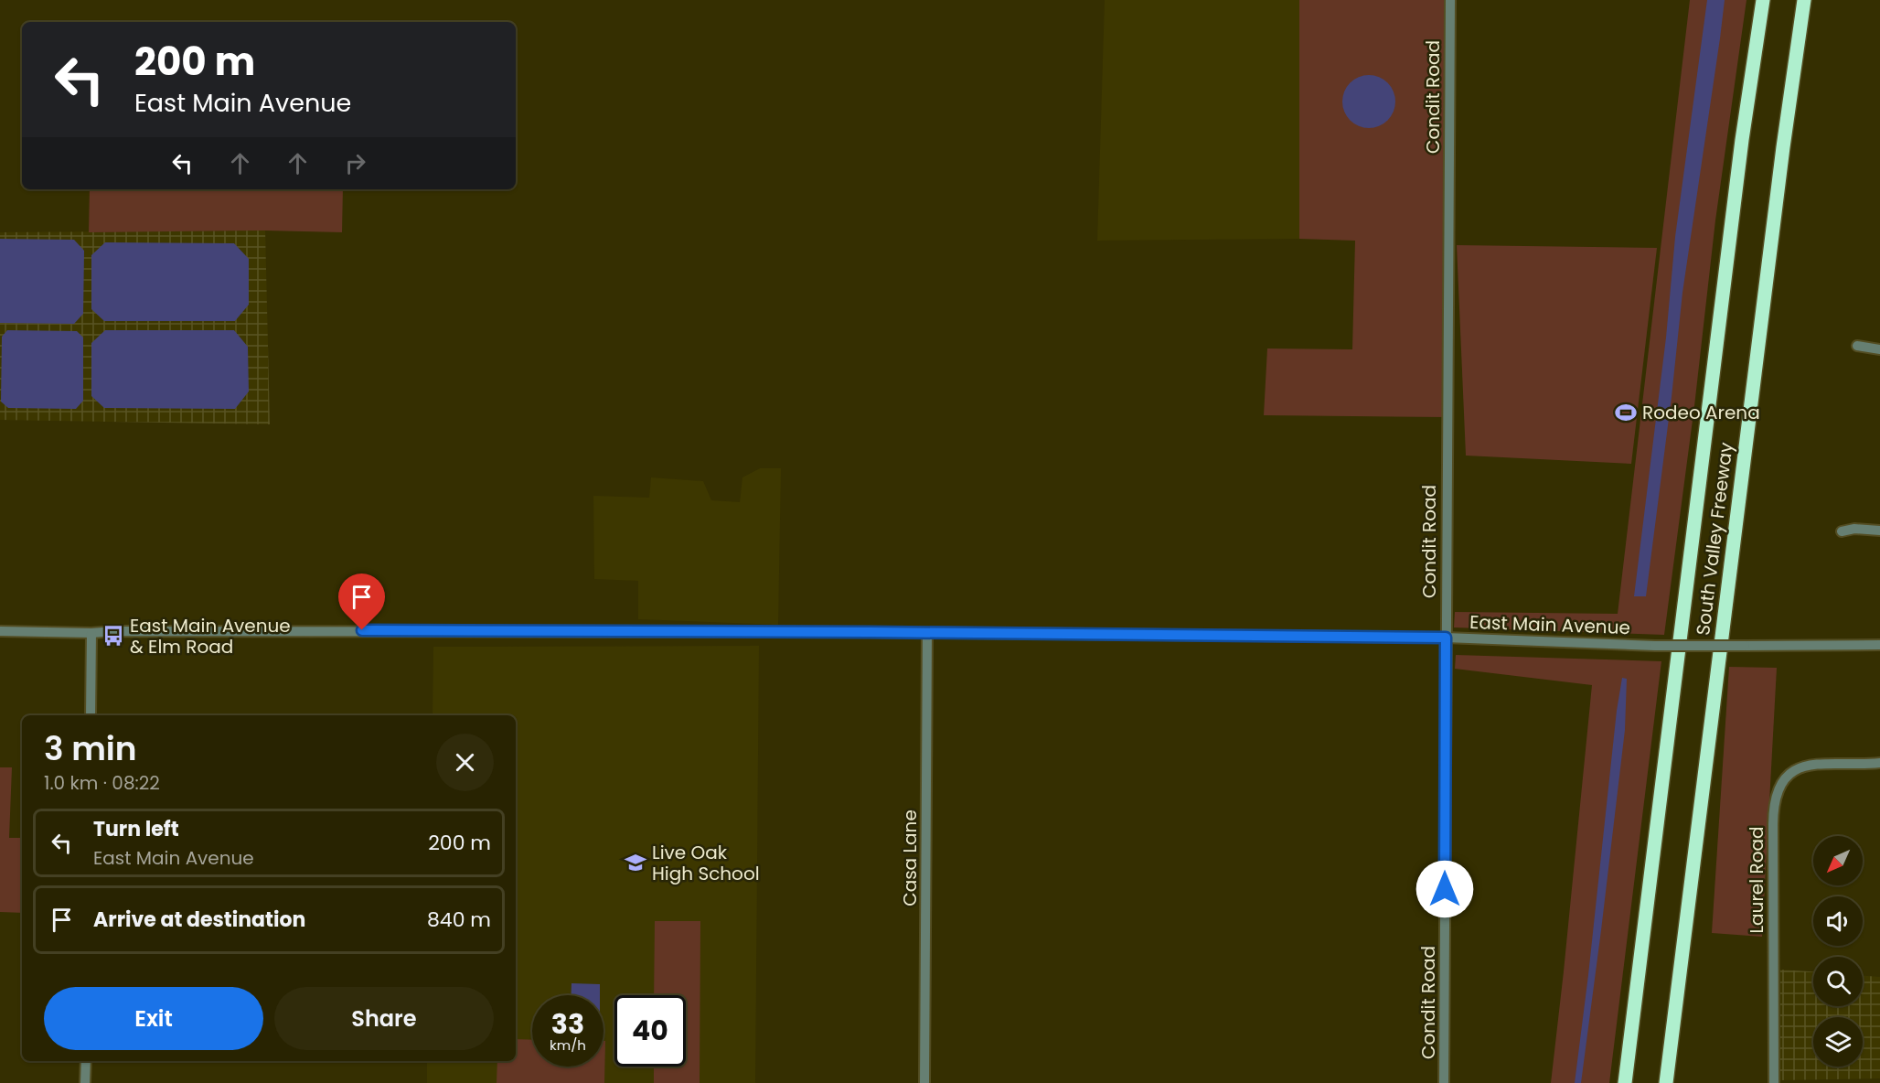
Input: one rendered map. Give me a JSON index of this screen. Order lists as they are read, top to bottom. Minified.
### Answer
{"streets":{"highway":["South Valley Freeway"],"street":["Condit Road","East Main Avenue","Casa Lane","Laurel Road"]},"crossings":[["Condit Road","East Main Avenue"],["East Main Avenue","Casa Lane"]],"places":{"sports":["Rodeo Arena"],"bus stop":["East Main Avenue & Elm Road"],"school or university":["Live Oak High School"]},"north":"bottom left","page":{"turn":["200 m","East Main Avenue"],"heading":["3 min","1.0 km · 08:22"],"list":[{"name":"Turn left","note":"East Main Avenue","value":"200 m"},{"name":"Arrive at destination","value":"840 m"}],"buttons":["Exit","Share"],"speed":"33 km/h","limit":"40"}}
